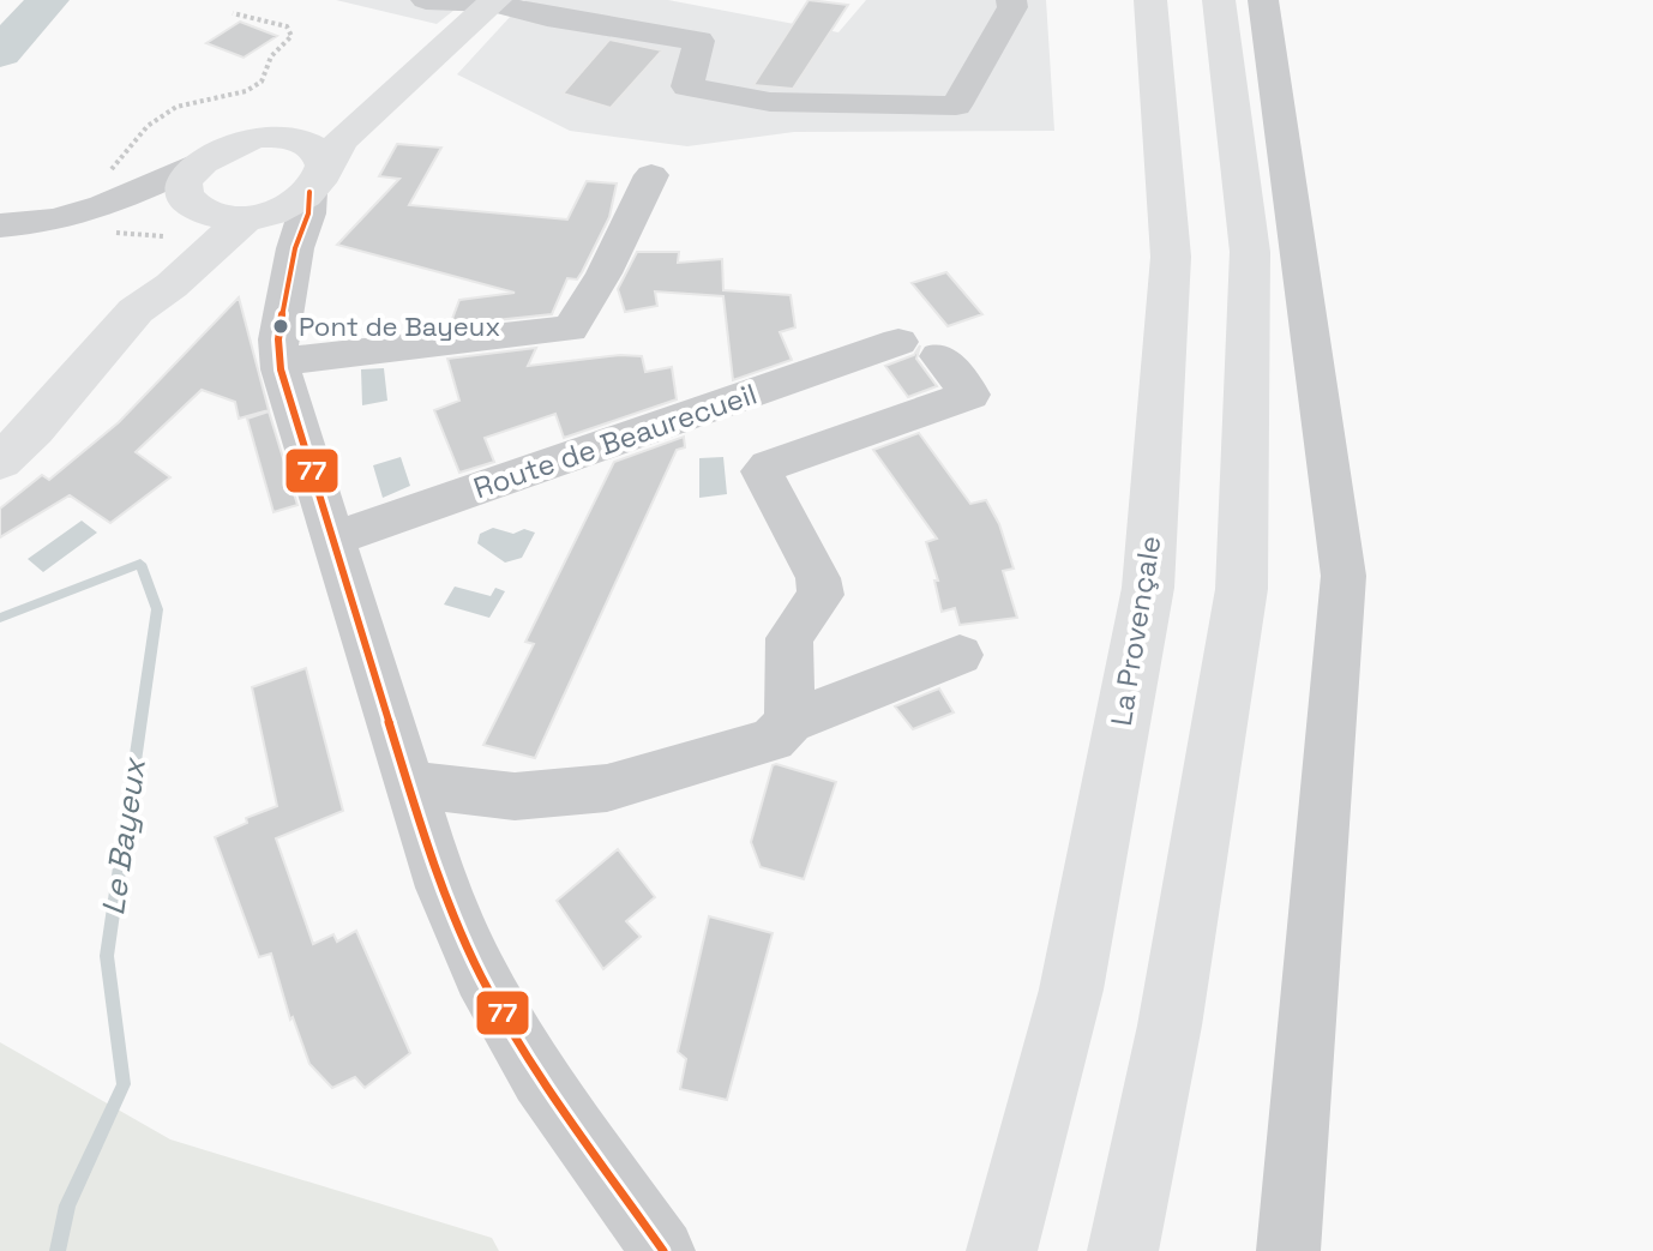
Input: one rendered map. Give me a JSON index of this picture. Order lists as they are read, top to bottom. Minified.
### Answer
{"streets":{"main road":["La Provençale"],"street":["Route de Beaurecueil"]},"water":["Le Bayeux"],"places":["Pont de Bayeux"],"lines":["transit line 77"]}
